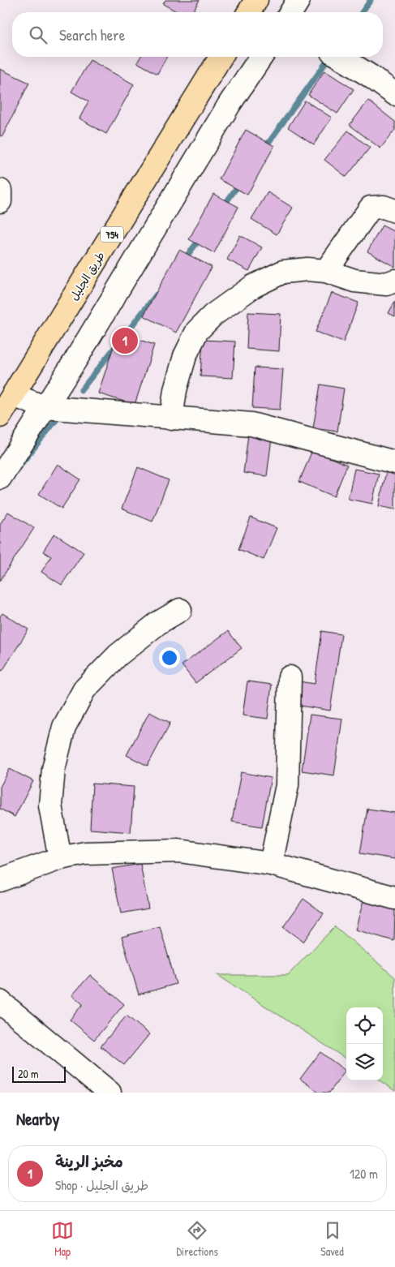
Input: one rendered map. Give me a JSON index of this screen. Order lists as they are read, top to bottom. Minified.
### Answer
{"streets":{"main road":["754","طريق الجليل"]},"scale_bar":"20 m","page":{"search":"Search here","pins":"1","scale":"20 m","heading":"Nearby","list":[{"mark":"1","name":"مخبز الرينة","note":"Shop · طريق الجليل","value":"120 m"}],"nav":["Map","Directions","Saved"]}}
